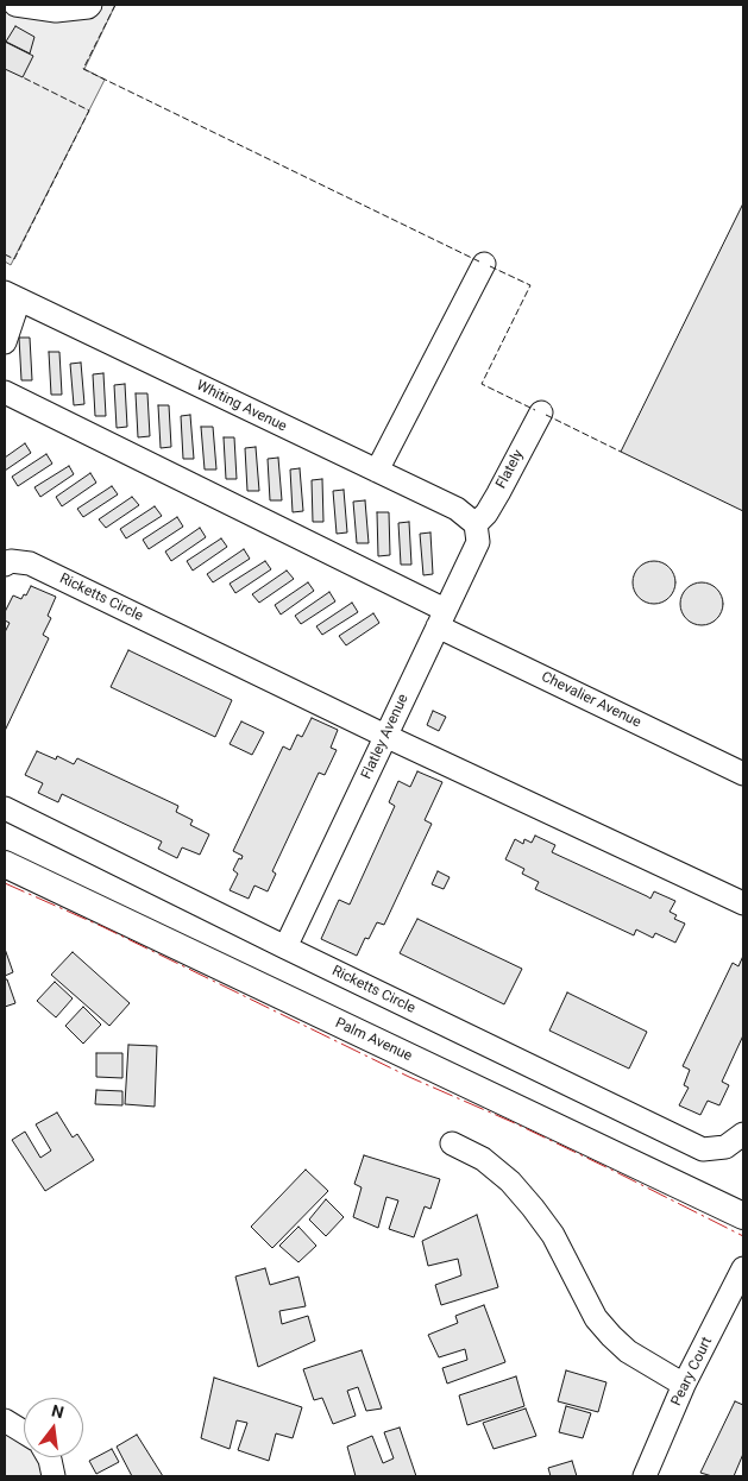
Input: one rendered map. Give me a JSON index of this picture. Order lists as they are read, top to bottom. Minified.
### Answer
{"streets":{"main road":["Palm Avenue"],"street":["Whiting Avenue","Flately","Ricketts Circle","Chevalier Avenue","Flatley Avenue","Peary Court"]},"crossings":[["Whiting Avenue","Flately"],["Whiting Avenue","Flatley Avenue"],["Flately","Flatley Avenue"],["Ricketts Circle","Flatley Avenue"],["Chevalier Avenue","Flatley Avenue"]],"north":"top"}
